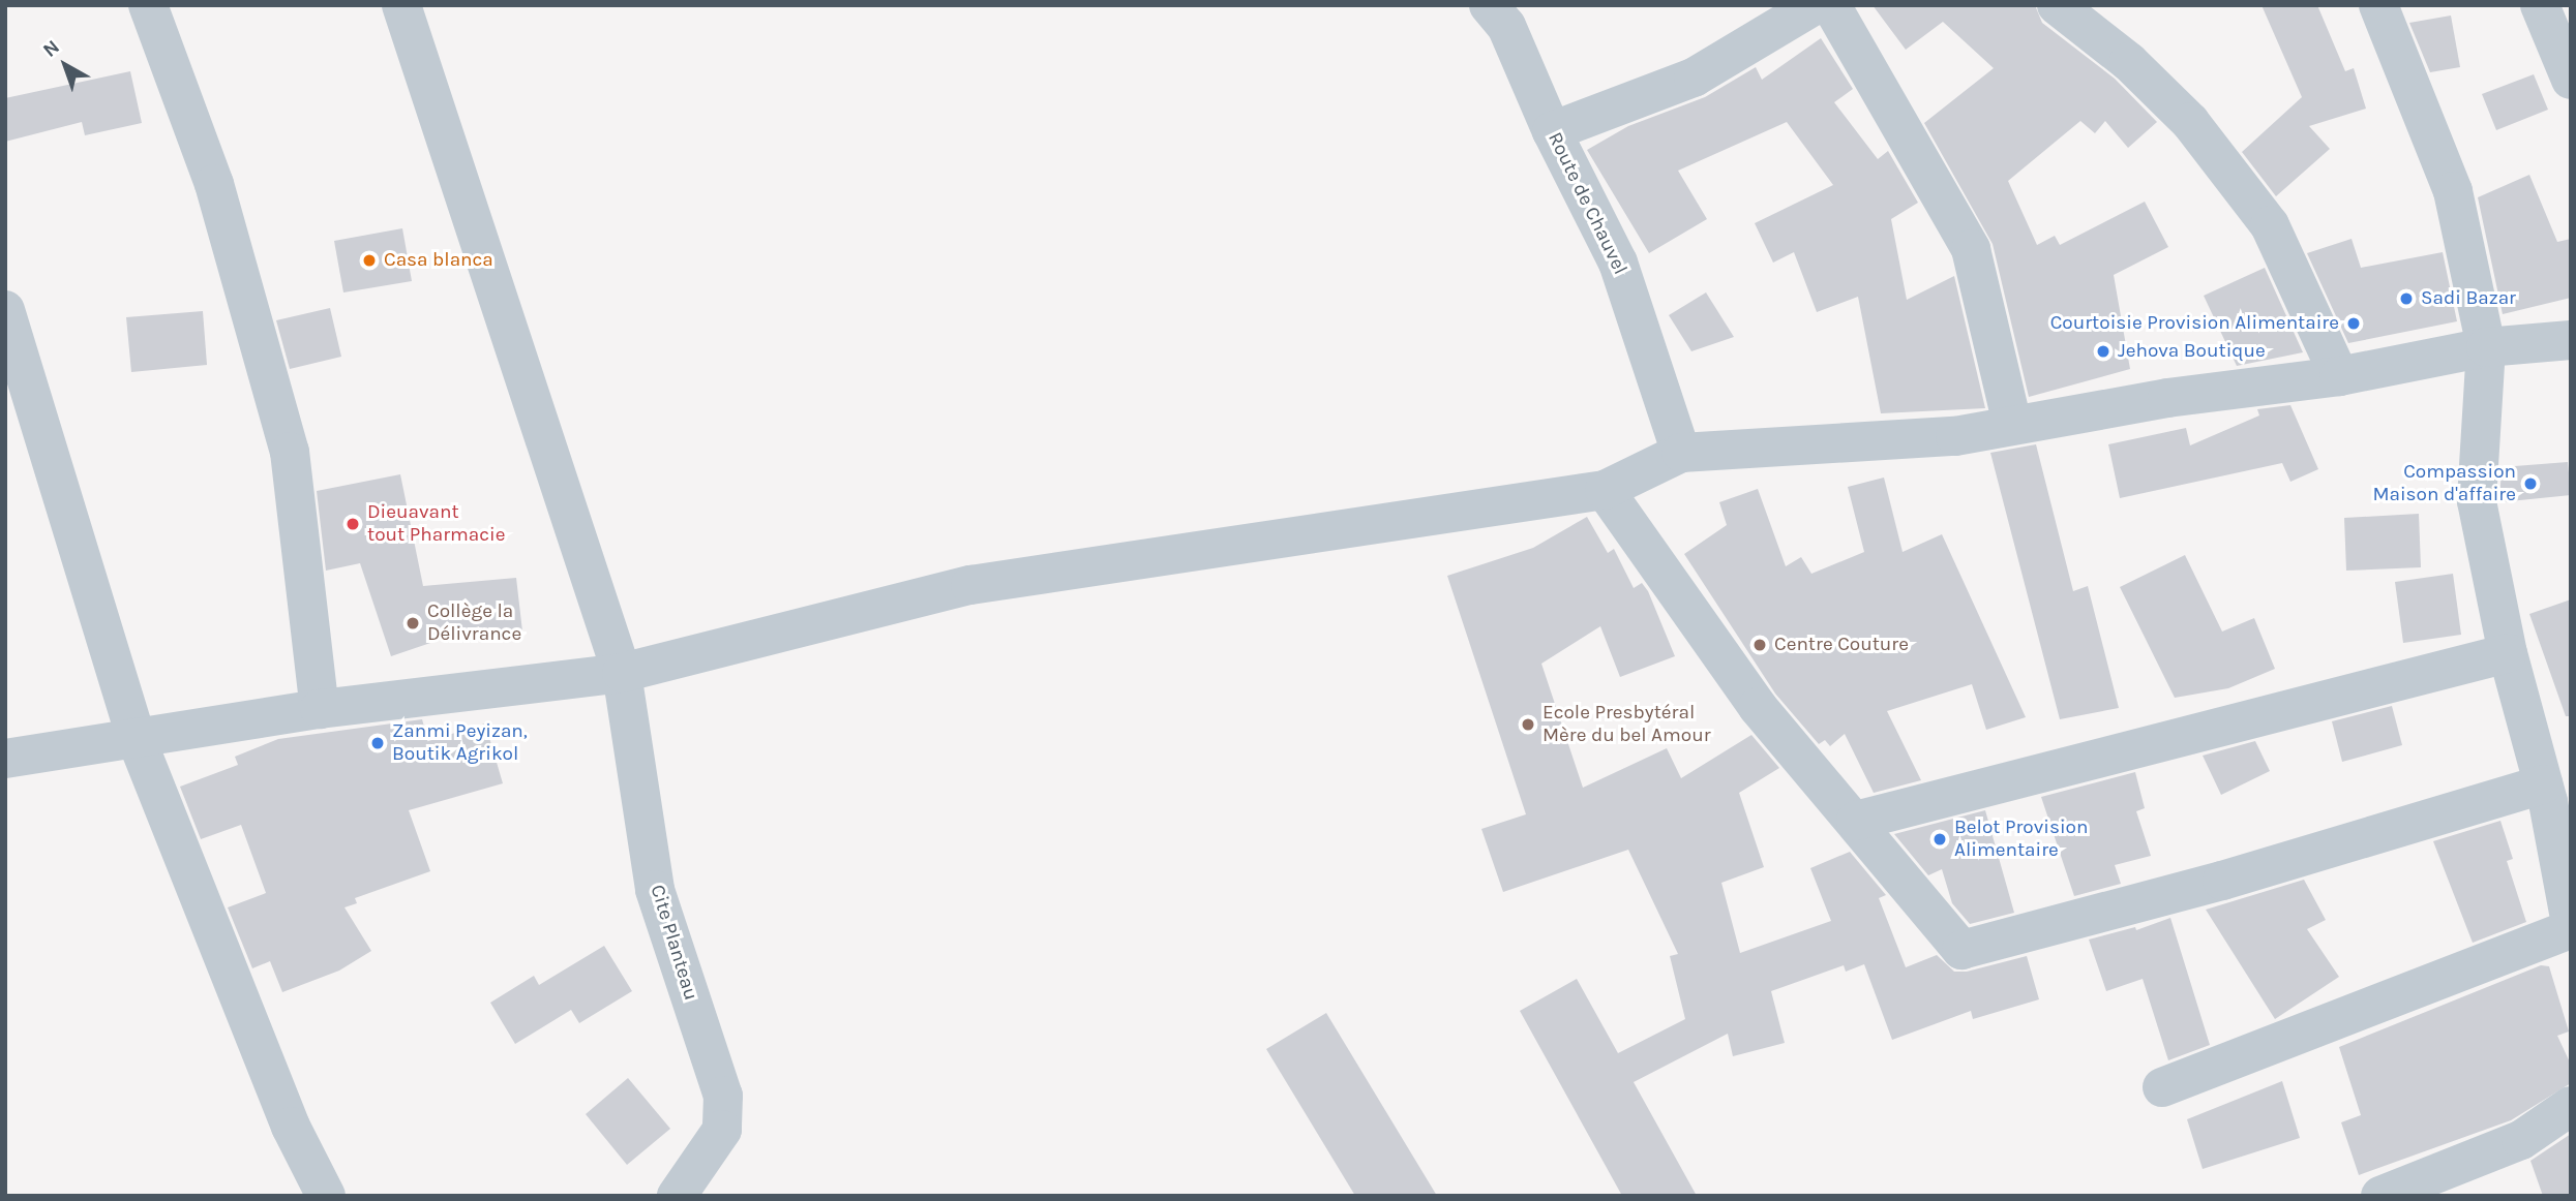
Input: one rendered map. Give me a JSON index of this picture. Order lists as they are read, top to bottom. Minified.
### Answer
{"streets":{"street":["Route de Chauvel","Cite Planteau"]},"places":["Casa blanca","Sadi Bazar","Courtoisie Provision Alimentaire","Jehova Boutique","Compassion Maison d'affaire","Dieuavant tout Pharmacie","Collège la Délivrance","Centre Couture","Ecole Presbytéral Mère du bel Amour","Zanmi Peyizan, Boutik Agrikol","Belot Provision Alimentaire"],"north":"top left"}
